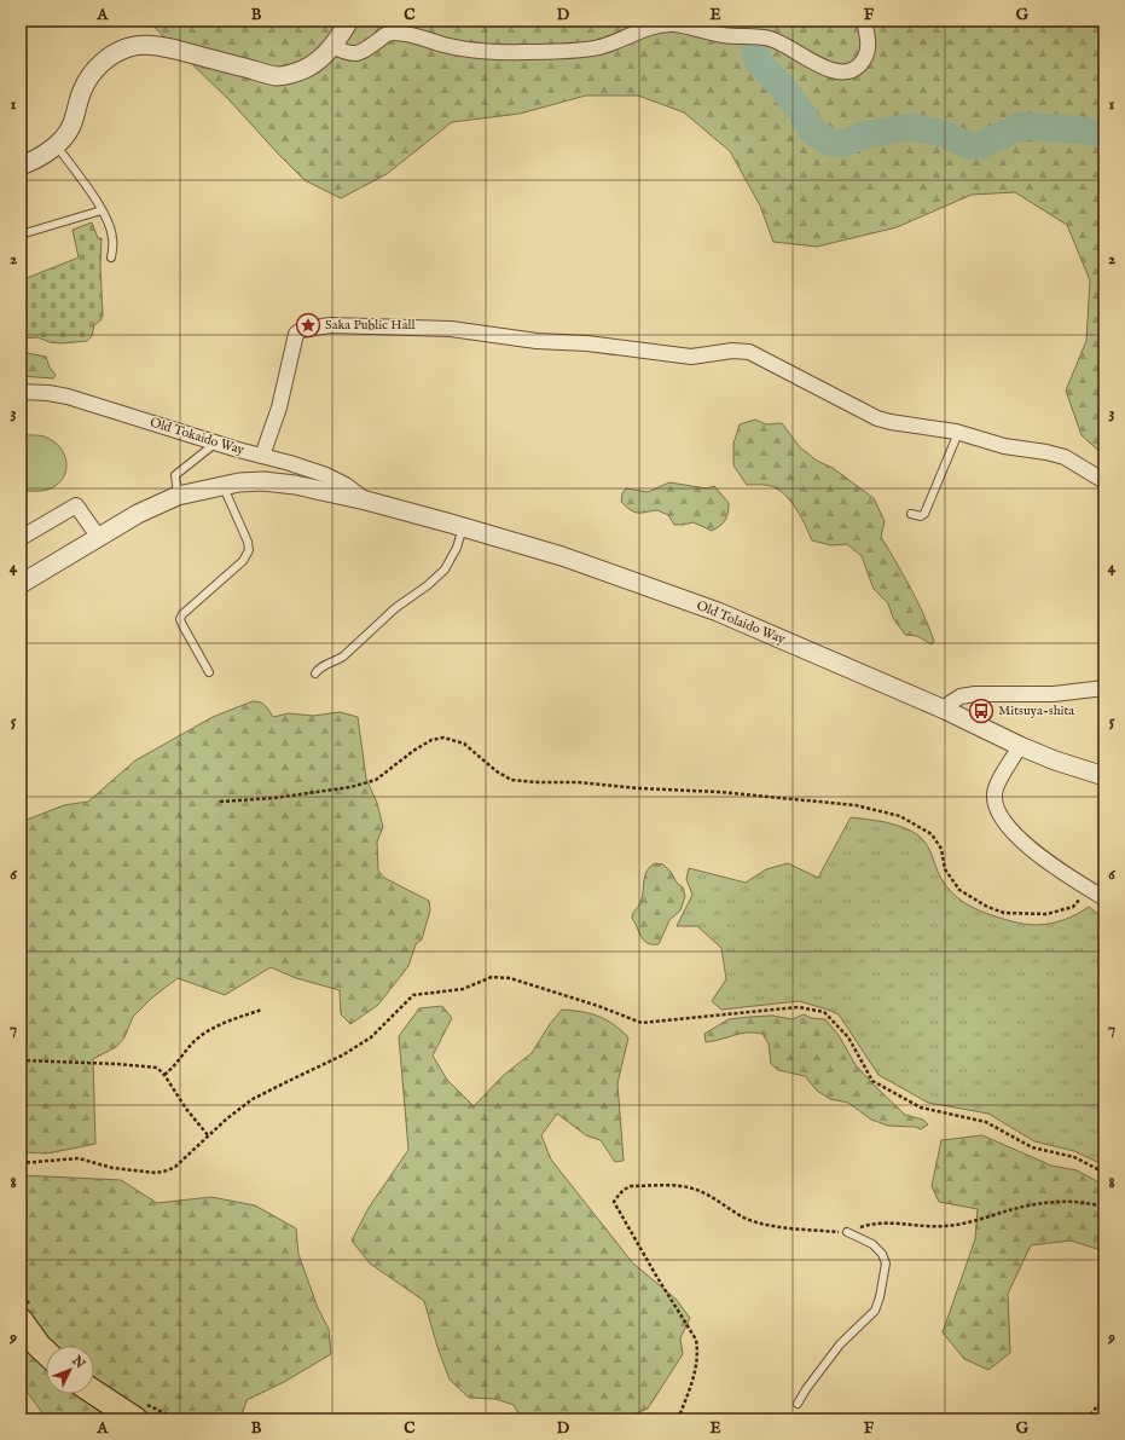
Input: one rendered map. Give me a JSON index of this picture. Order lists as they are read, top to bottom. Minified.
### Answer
{"streets":{"street":["Old Tokaido Way","Old Tolaido Way"]},"crossings":[["Old Tokaido Way","Old Tolaido Way"]],"places":{"place":["Saka Public Hall"],"bus stop":["Mitsuya-shita"]},"north":"top right","grid":{"columns":["A","B","C","D","E","F","G"],"rows":["1","2","3","4","5","6","7","8","9"]}}
